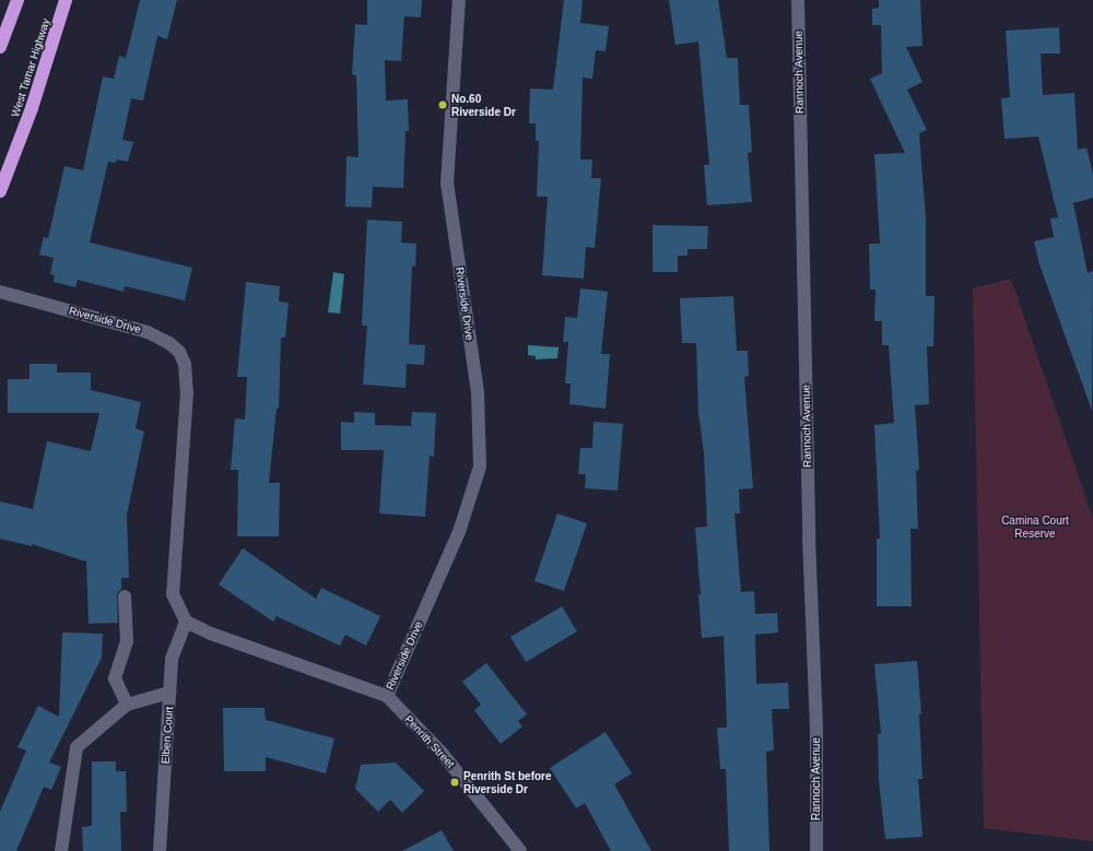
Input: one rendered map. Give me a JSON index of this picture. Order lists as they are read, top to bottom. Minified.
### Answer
{"streets":{"highway":["West Tamar Highway"],"street":["Rannoch Avenue","Riverside Drive","Elben Court","Penrith Street"]},"crossings":[["Riverside Drive","Elben Court"],["Riverside Drive","Penrith Street"]],"parks":["Camina Court Reserve"],"places":["No.60 Riverside Dr","Penrith St before Riverside Dr"]}
